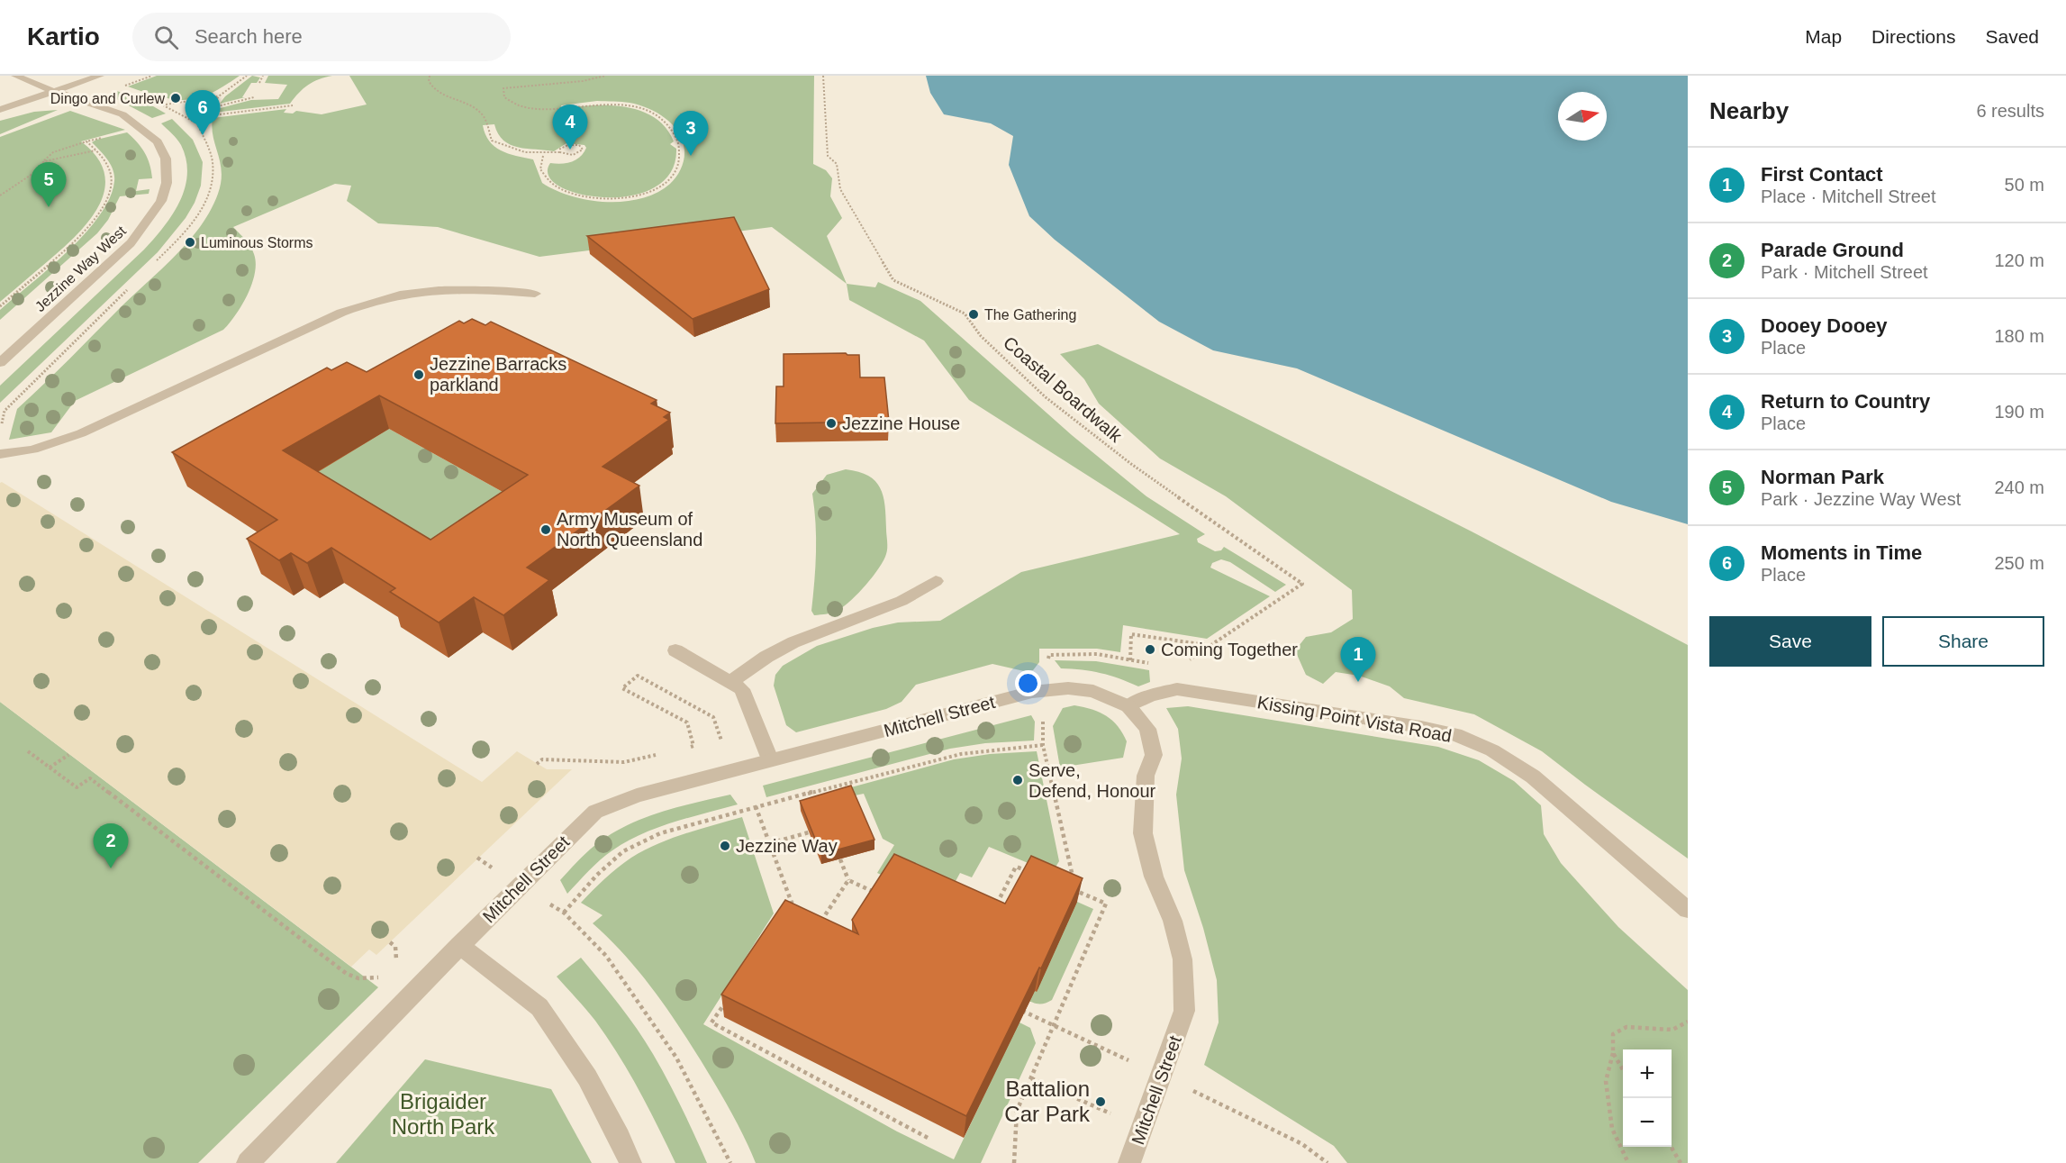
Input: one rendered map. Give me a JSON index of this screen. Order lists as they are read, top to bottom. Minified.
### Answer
{"streets":{"street":["Jezzine Way West","Mitchell Street","Kissing Point Vista Road"],"path":["Coastal Boardwalk"]},"crossings":[["Mitchell Street","Kissing Point Vista Road"]],"parks":["Brigaider North Park"],"places":["Dingo and Curlew","Luminous Storms","The Gathering","Jezzine Barracks parkland","Jezzine House","Army Museum of North Queensland","Coming Together","Serve, Defend, Honour","Jezzine Way","Battalion Car Park"],"north":"right","page":{"header":"Kartio","search":"Search here","nav":["Map","Directions","Saved"],"heading":["Nearby","6 results"],"pins":["6","4","3","5","1","2"],"list":[{"mark":"1","name":"First Contact","note":"Place · Mitchell Street","value":"50 m"},{"mark":"2","name":"Parade Ground","note":"Park · Mitchell Street","value":"120 m"},{"mark":"3","name":"Dooey Dooey","note":"Place","value":"180 m"},{"mark":"4","name":"Return to Country","note":"Place","value":"190 m"},{"mark":"5","name":"Norman Park","note":"Park · Jezzine Way West","value":"240 m"},{"mark":"6","name":"Moments in Time","note":"Place","value":"250 m"}],"buttons":["Save","Share"],"map_buttons":["+","−"]}}
